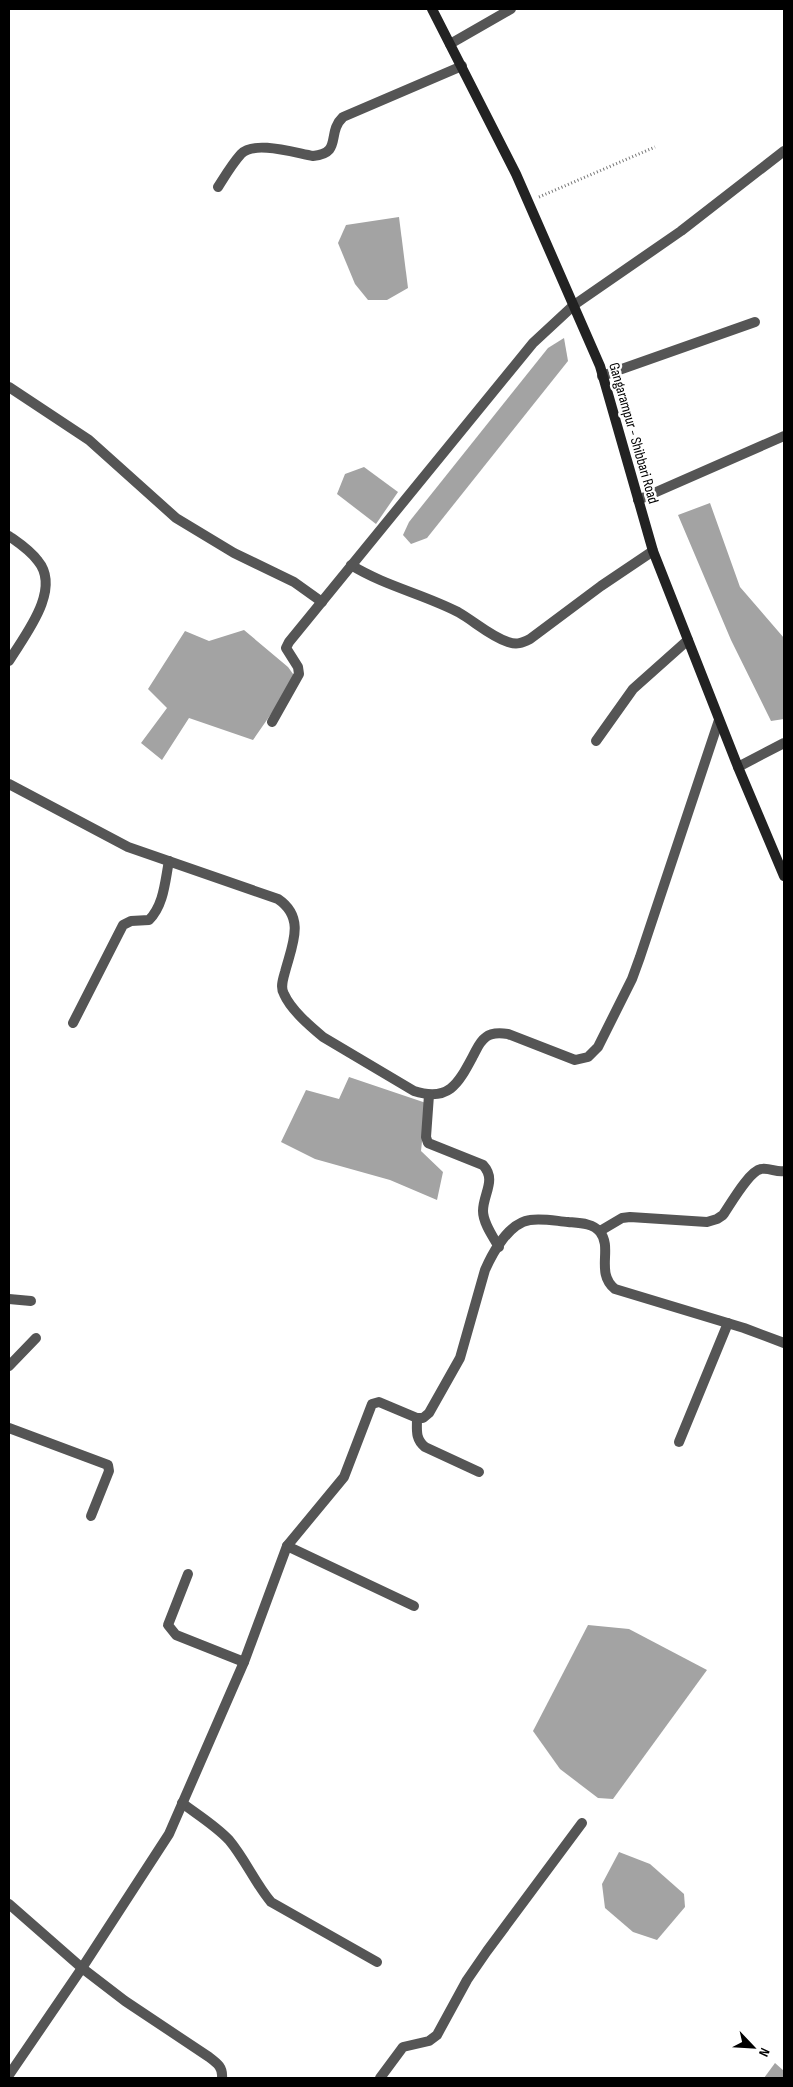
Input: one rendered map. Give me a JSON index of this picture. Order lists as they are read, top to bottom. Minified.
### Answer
{"streets":{"main road":["Gangarampur - Shibbari Road"]},"north":"bottom right"}
